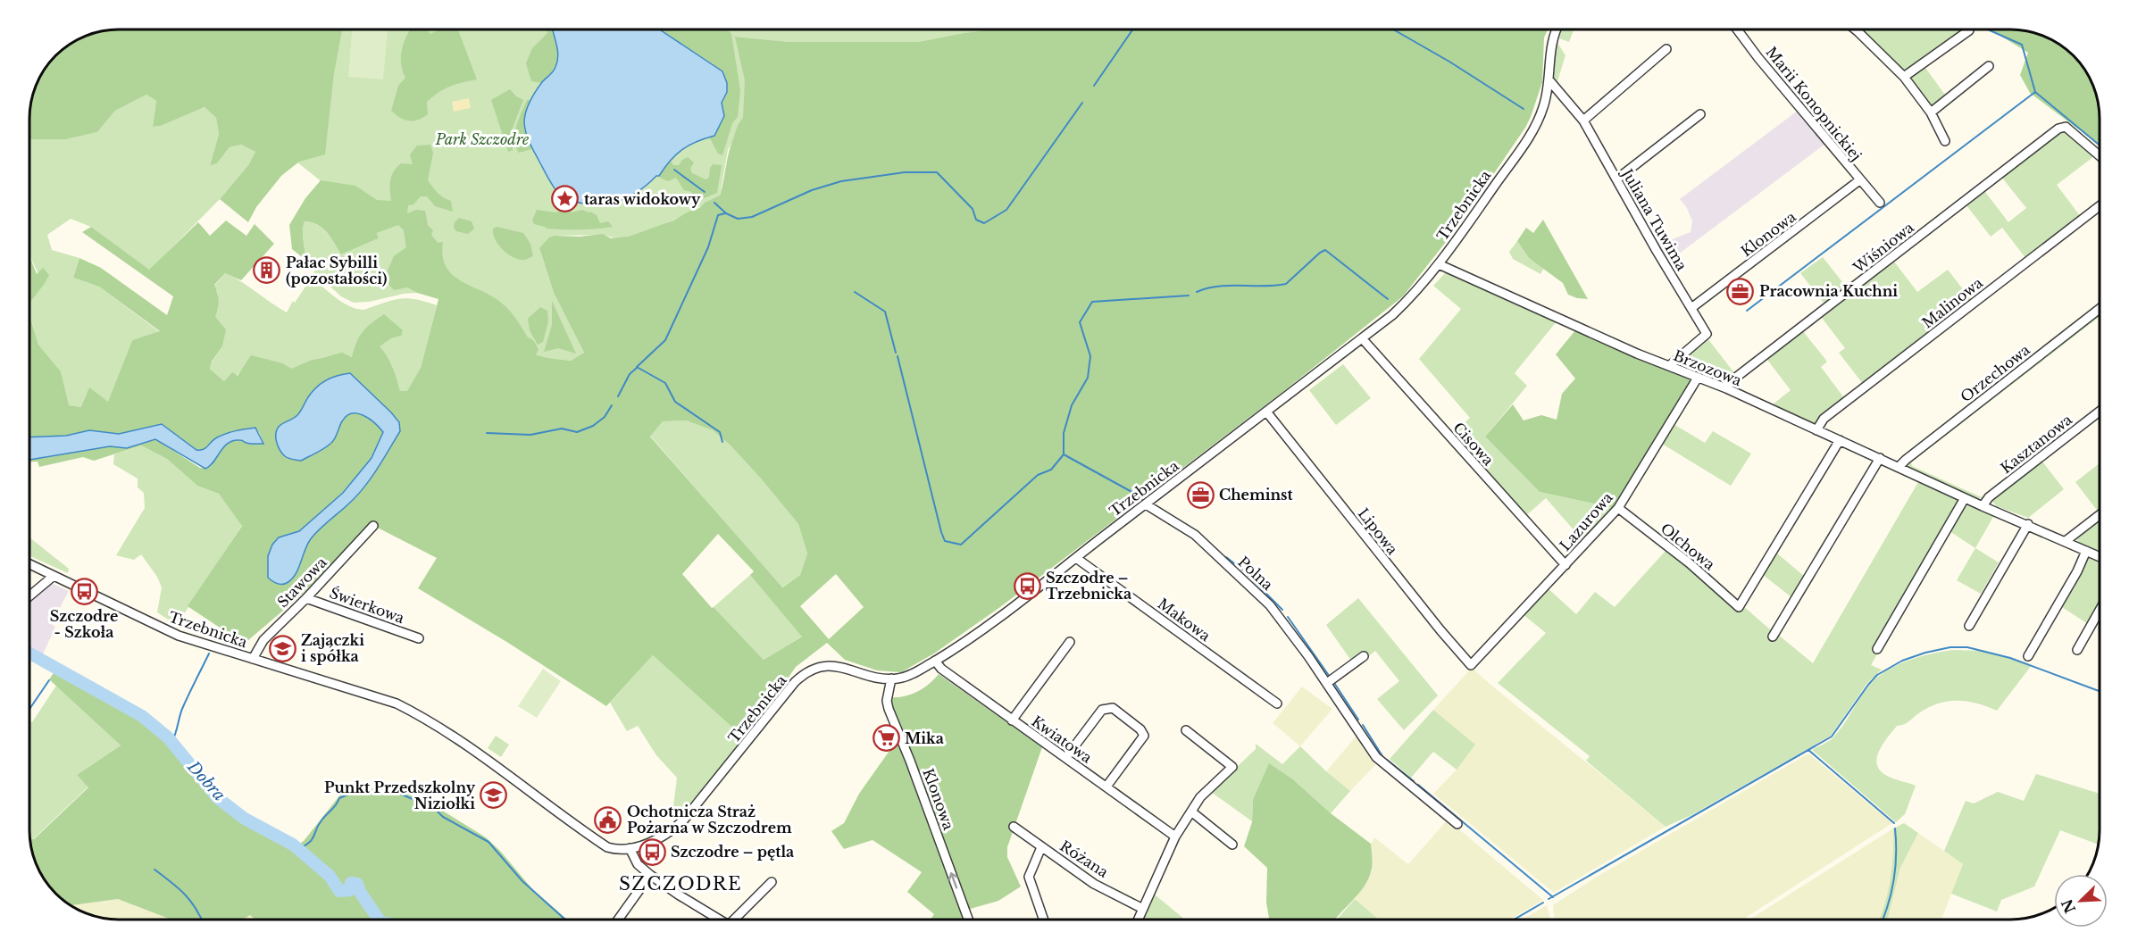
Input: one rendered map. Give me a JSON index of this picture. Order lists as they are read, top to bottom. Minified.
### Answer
{"streets":{"street":["Marii Konopnickiej","Trzebnicka","Juliana Tuwima","Klonowa","Wiśniowa","Malinowa","Brzozowa","Orzechowa","Cisowa","Kasztanowa","Lazurowa","Lipowa","Olchowa","Polna","Stawowa","Świerkowa","Makowa","Kwiatowa","Różana"]},"crossings":[["Marii Konopnickiej","Klonowa"],["Trzebnicka","Juliana Tuwima"],["Trzebnicka","Klonowa"],["Trzebnicka","Brzozowa"],["Trzebnicka","Cisowa"],["Trzebnicka","Lipowa"],["Trzebnicka","Polna"],["Trzebnicka","Stawowa"],["Trzebnicka","Makowa"],["Trzebnicka","Kwiatowa"],["Juliana Tuwima","Klonowa"],["Juliana Tuwima","Brzozowa"],["Wiśniowa","Brzozowa"],["Malinowa","Brzozowa"],["Brzozowa","Orzechowa"],["Brzozowa","Kasztanowa"],["Brzozowa","Lazurowa"],["Brzozowa","Olchowa"],["Cisowa","Lazurowa"],["Lazurowa","Lipowa"],["Lazurowa","Olchowa"],["Stawowa","Świerkowa"]],"one_way":["Klonowa"],"districts":["SZCZODRE"],"water":["Dobra"],"parks":["Park Szczodre"],"places":{"place":["taras widokowy"],"building":["Pałac Sybilli (pozostałości)"],"office":["Pracownia Kuchni","Cheminst"],"bus stop":["Szczodre – Trzebnicka","Szczodre - Szkoła","Szczodre – pętla"],"school or university":["Zajączki i spółka","Punkt Przedszkolny Niziołki"],"supermarket":["Mika"],"public building":["Ochotnicza Straż Pożarna w Szczodrem"]},"north":"bottom left"}
